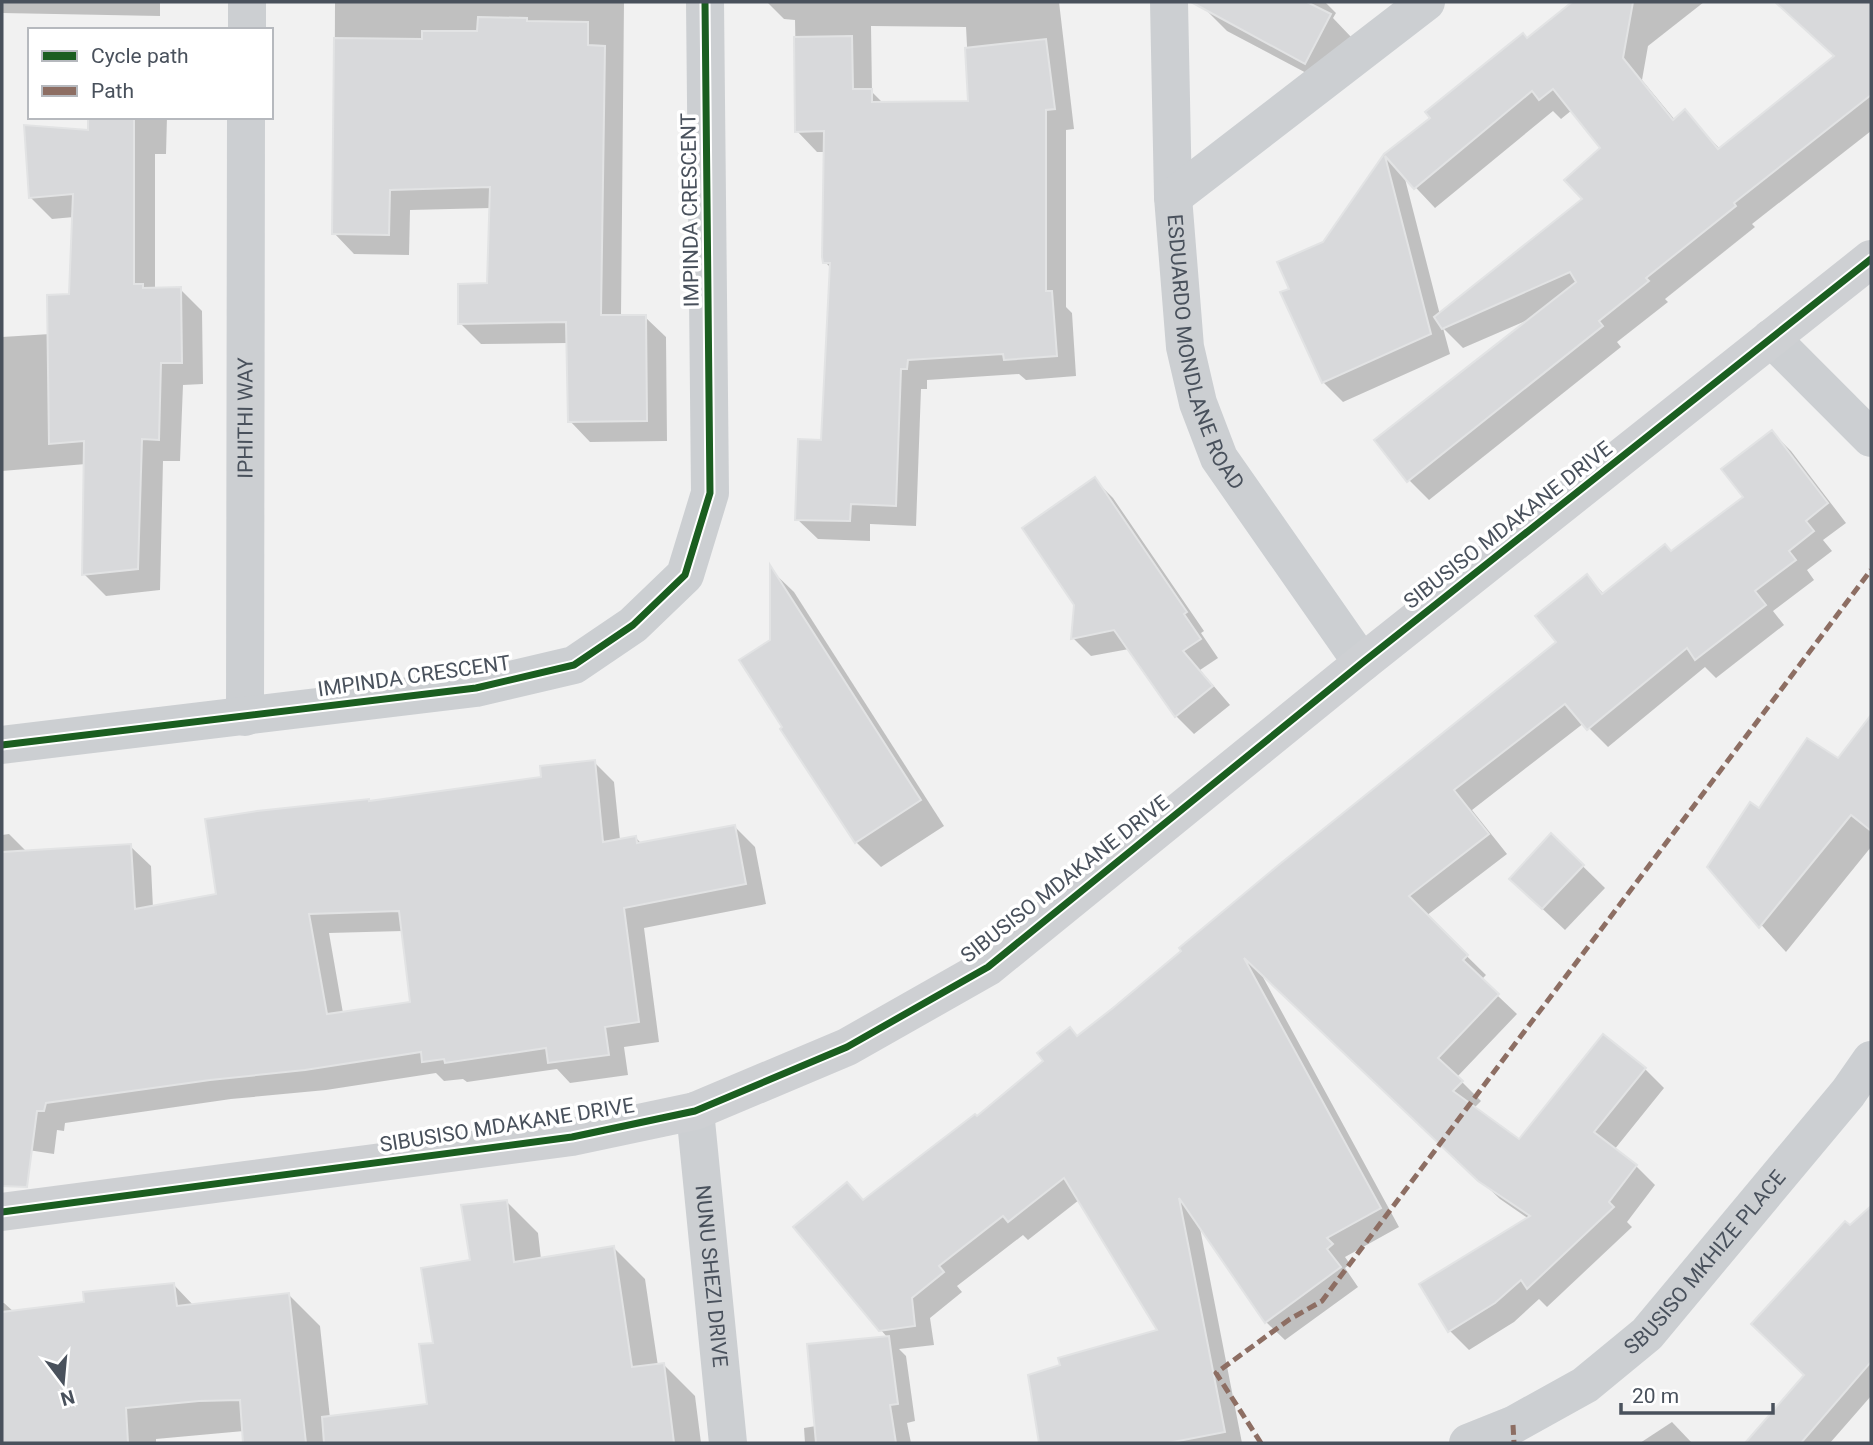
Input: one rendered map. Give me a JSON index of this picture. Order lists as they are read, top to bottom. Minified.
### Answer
{"streets":{"street":["IMPINDA CRESCENT","ESDUARDO MONDLANE ROAD","IPHITHI WAY","SIBUSISO MDAKANE DRIVE","SBUSISO MKHIZE PLACE","NUNU SHEZI DRIVE"]},"crossings":[["IMPINDA CRESCENT","IPHITHI WAY"],["ESDUARDO MONDLANE ROAD","SIBUSISO MDAKANE DRIVE"],["SIBUSISO MDAKANE DRIVE","NUNU SHEZI DRIVE"]],"legend":["Cycle path","Path"],"scale_bar":"20 m","north":"bottom"}
